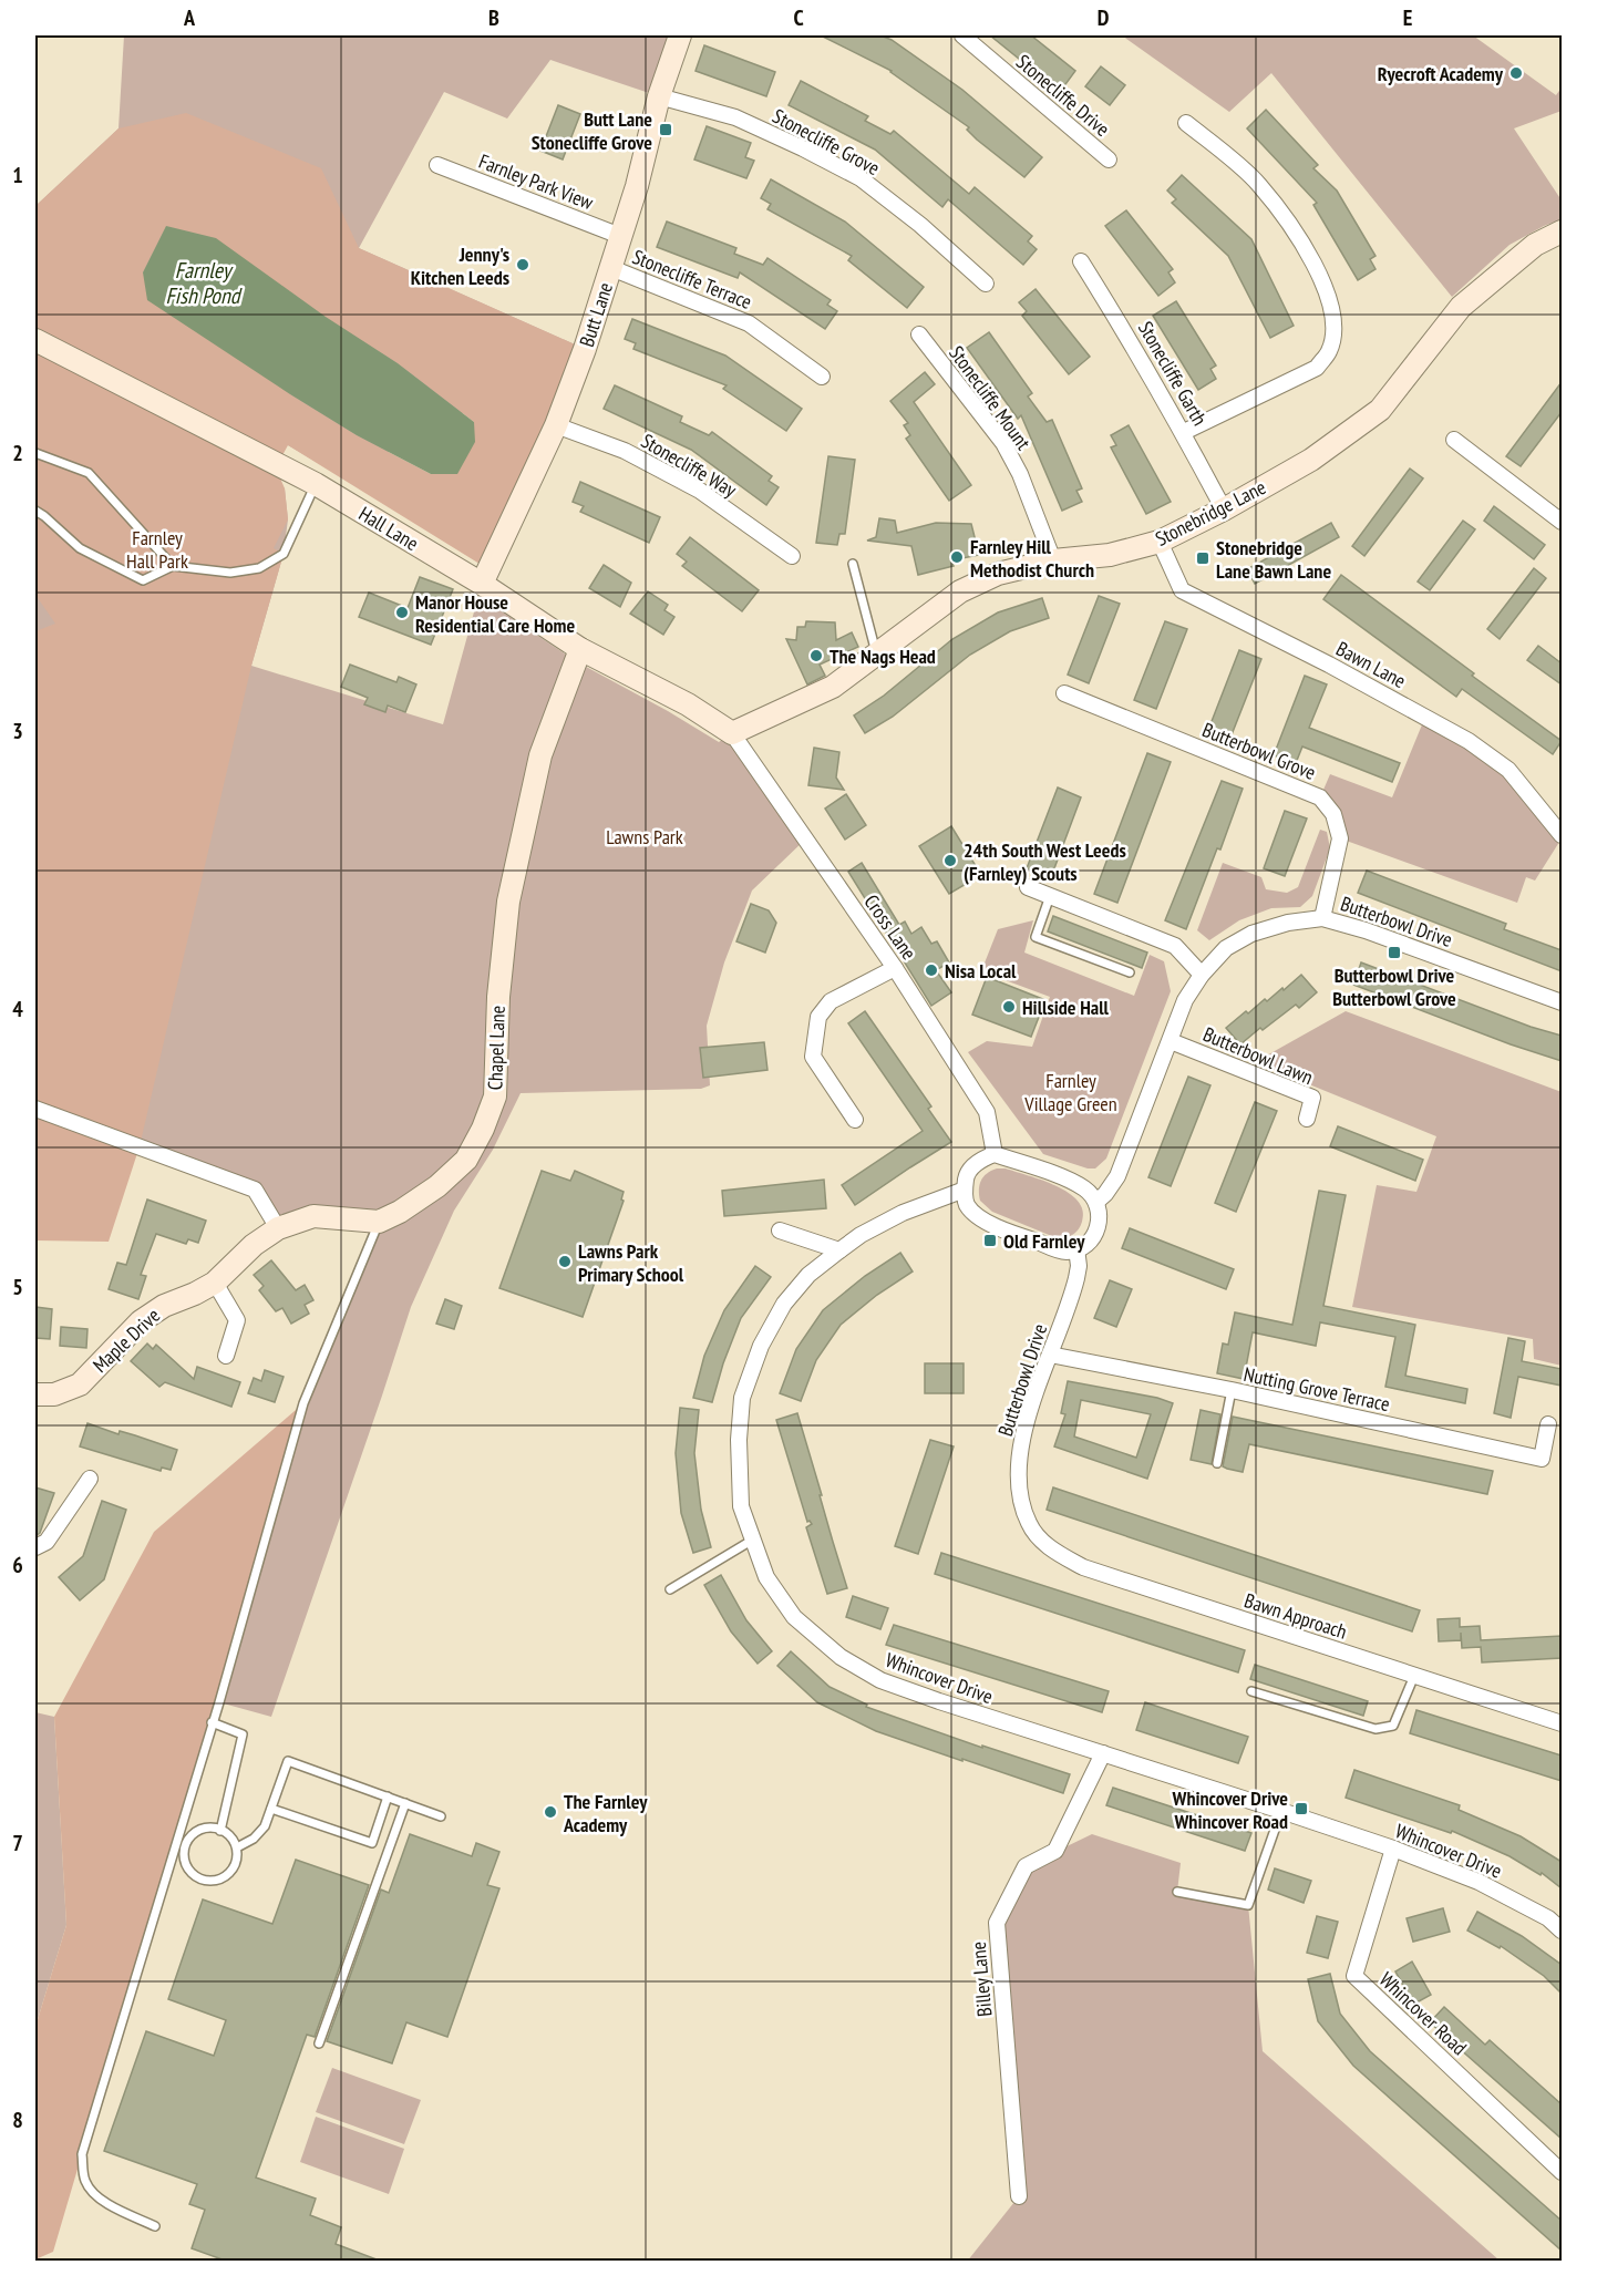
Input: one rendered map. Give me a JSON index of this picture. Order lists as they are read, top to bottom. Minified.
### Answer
{"streets":{"street":["Stonecliffe Drive","Stonecliffe Grove","Farnley Park View","Stonecliffe Terrace","Butt Lane","Stonecliffe Garth","Stonecliffe Mount","Stonecliffe Way","Stonebridge Lane","Hall Lane","Bawn Lane","Butterbowl Grove","Butterbowl Drive","Cross Lane","Chapel Lane","Butterbowl Lawn","Maple Drive","Nutting Grove Terrace","Bawn Approach","Whincover Drive","Billey Lane","Whincover Road"]},"crossings":[["Stonecliffe Grove","Butt Lane"],["Farnley Park View","Butt Lane"],["Stonecliffe Terrace","Butt Lane"],["Butt Lane","Stonecliffe Way"],["Butt Lane","Hall Lane"],["Stonecliffe Garth","Stonebridge Lane"],["Stonecliffe Mount","Stonebridge Lane"],["Stonebridge Lane","Hall Lane"],["Stonebridge Lane","Bawn Lane"],["Stonebridge Lane","Cross Lane"],["Hall Lane","Cross Lane"],["Hall Lane","Chapel Lane"],["Butterbowl Grove","Butterbowl Drive"],["Butterbowl Drive","Butterbowl Lawn"],["Butterbowl Drive","Nutting Grove Terrace"],["Butterbowl Drive","Bawn Approach"],["Whincover Drive","Billey Lane"],["Whincover Drive","Whincover Road"]],"water":["Farnley Fish Pond"],"parks":["Farnley Hall Park","Lawns Park","Farnley Village Green"],"places":{"other":["Ryecroft Academy","Jenny's Kitchen Leeds","Farnley Hill Methodist Church","Manor House Residential Care Home","The Nags Head","24th South West Leeds (Farnley) Scouts","Nisa Local","Hillside Hall","Lawns Park Primary School","The Farnley Academy"],"transit":["Butt Lane Stonecliffe Grove","Stonebridge Lane Bawn Lane","Butterbowl Drive Butterbowl Grove","Old Farnley","Whincover Drive Whincover Road"]},"grid":{"columns":["A","B","C","D","E"],"rows":["1","2","3","4","5","6","7","8"]}}
